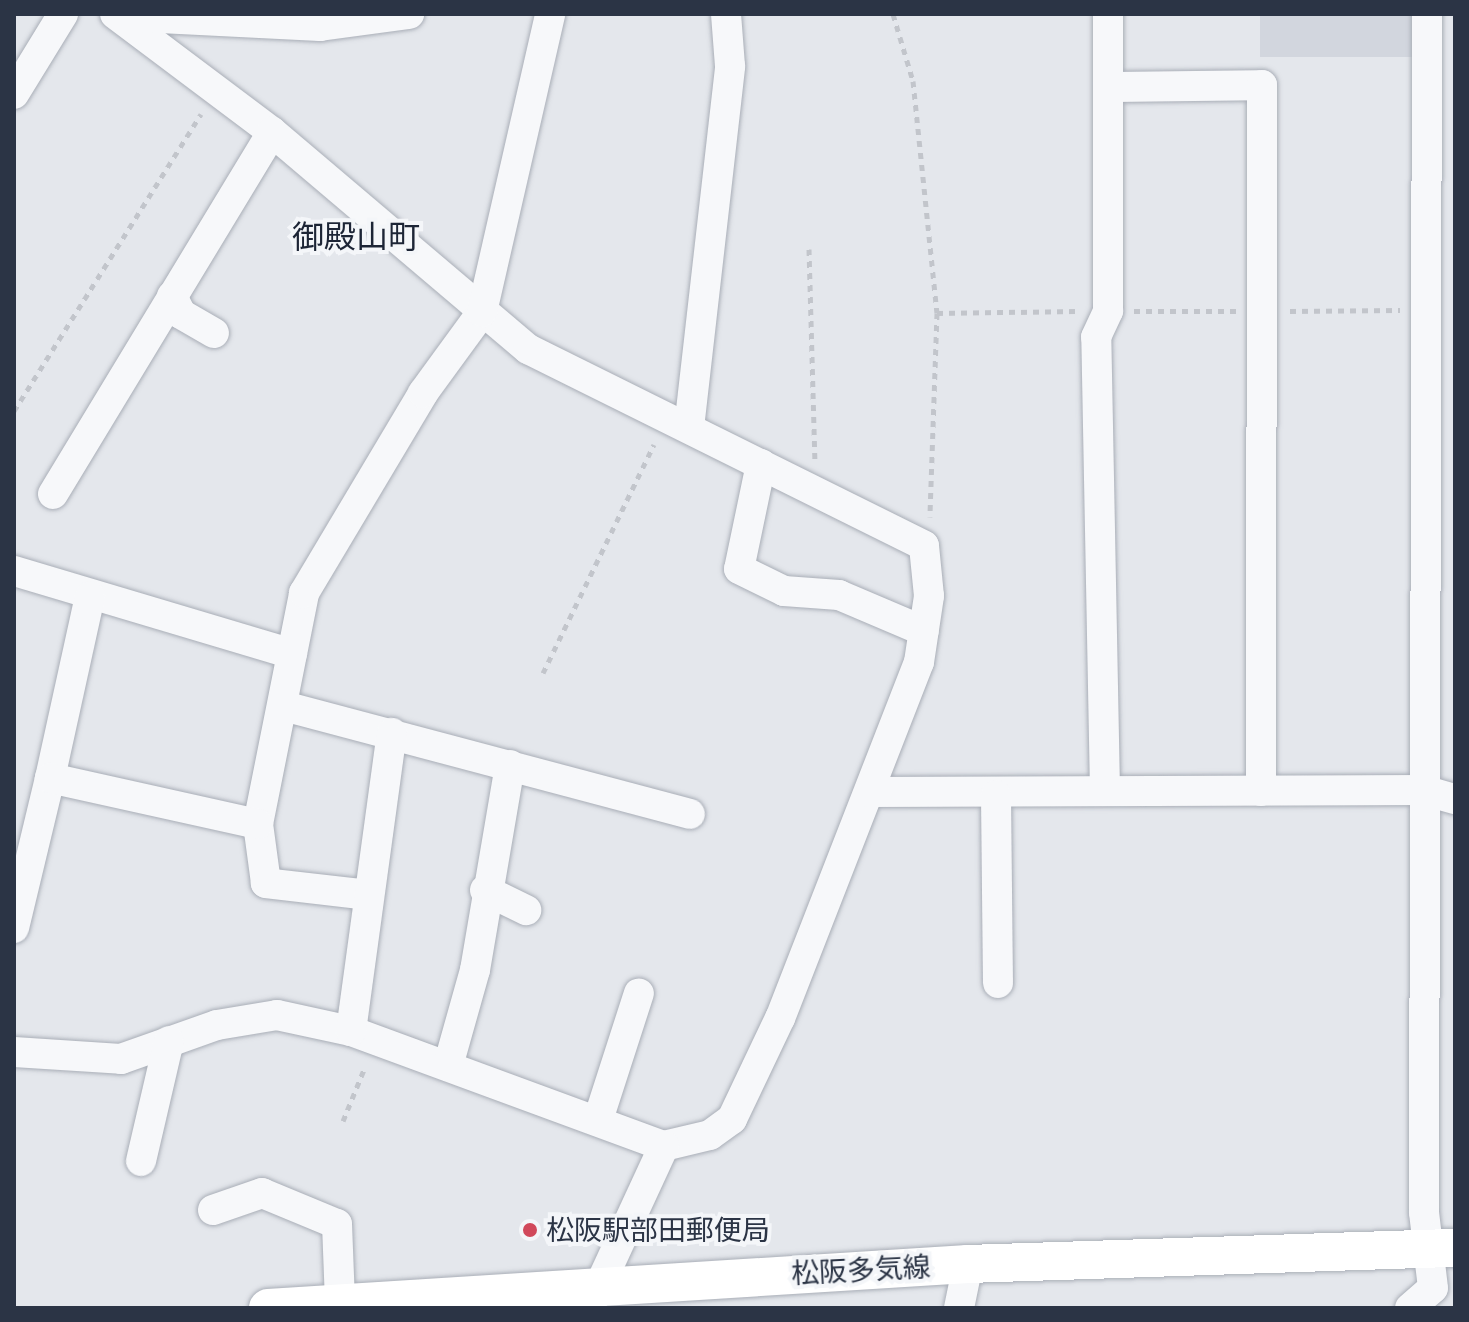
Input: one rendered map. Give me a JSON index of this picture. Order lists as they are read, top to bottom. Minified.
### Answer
{"streets":{"main road":["松阪多気線"]},"districts":["御殿山町"],"places":["松阪駅部田郵便局"]}
